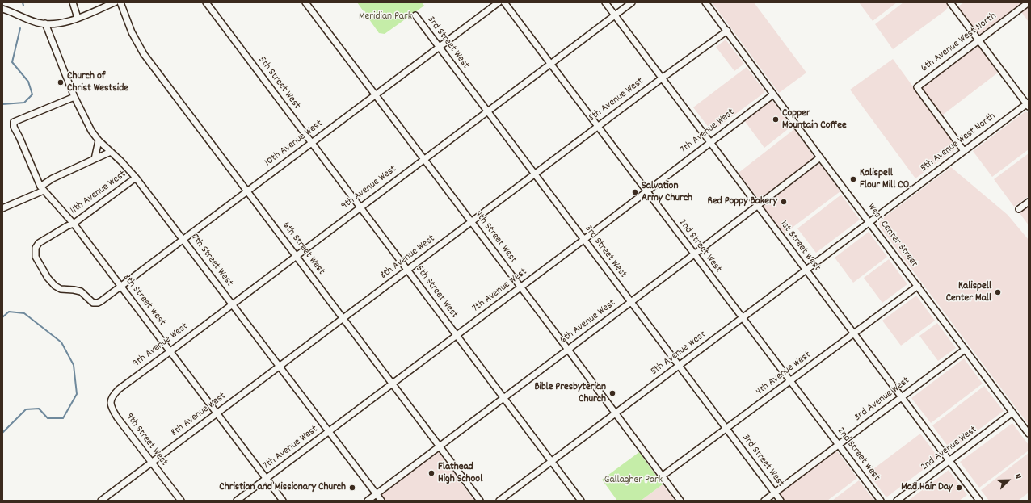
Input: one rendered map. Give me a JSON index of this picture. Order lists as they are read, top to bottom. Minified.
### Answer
{"streets":{"street":["3rd Street West","6th Avenue West North","5th Street West","8th Avenue West","7th Avenue West","5th Avenue West North","10th Avenue West","9th Avenue West","11th Avenue West","West Center Street","4th Street West","2nd Street West","1st Street West","6th Street West","7th Street West","8th Street West","6th Avenue West","5th Avenue West","4th Avenue West","3rd Avenue West","9th Street West","2nd Avenue West"]},"crossings":[["3rd Street West","8th Avenue West"],["3rd Street West","7th Avenue West"],["3rd Street West","10th Avenue West"],["3rd Street West","9th Avenue West"],["3rd Street West","6th Avenue West"],["3rd Street West","5th Avenue West"],["3rd Street West","4th Avenue West"],["3rd Street West","3rd Avenue West"],["6th Avenue West North","5th Avenue West North"],["5th Street West","8th Avenue West"],["5th Street West","7th Avenue West"],["5th Street West","10th Avenue West"],["5th Street West","9th Avenue West"],["5th Street West","6th Avenue West"],["5th Street West","5th Avenue West"],["8th Avenue West","West Center Street"],["8th Avenue West","4th Street West"],["8th Avenue West","2nd Street West"],["8th Avenue West","1st Street West"],["8th Avenue West","6th Street West"],["8th Avenue West","7th Street West"],["8th Avenue West","8th Street West"],["8th Avenue West","9th Street West"],["7th Avenue West","West Center Street"],["7th Avenue West","4th Street West"],["7th Avenue West","2nd Street West"],["7th Avenue West","1st Street West"],["7th Avenue West","6th Street West"],["7th Avenue West","7th Street West"],["7th Avenue West","8th Street West"],["5th Avenue West North","West Center Street"],["5th Avenue West North","5th Avenue West"],["10th Avenue West","11th Avenue West"],["10th Avenue West","4th Street West"],["10th Avenue West","6th Street West"],["10th Avenue West","7th Street West"],["10th Avenue West","8th Street West"],["9th Avenue West","4th Street West"],["9th Avenue West","2nd Street West"],["9th Avenue West","1st Street West"],["9th Avenue West","6th Street West"],["9th Avenue West","7th Street West"],["9th Avenue West","8th Street West"],["9th Avenue West","9th Street West"],["11th Avenue West","7th Street West"],["11th Avenue West","8th Street West"],["West Center Street","6th Avenue West"],["West Center Street","5th Avenue West"],["West Center Street","4th Avenue West"],["West Center Street","3rd Avenue West"],["West Center Street","2nd Avenue West"],["4th Street West","6th Avenue West"],["4th Street West","5th Avenue West"],["4th Street West","4th Avenue West"],["2nd Street West","6th Avenue West"],["2nd Street West","5th Avenue West"],["2nd Street West","4th Avenue West"],["2nd Street West","3rd Avenue West"],["1st Street West","6th Avenue West"],["1st Street West","5th Avenue West"],["1st Street West","4th Avenue West"],["1st Street West","3rd Avenue West"],["1st Street West","2nd Avenue West"],["6th Street West","6th Avenue West"],["7th Street West","8th Street West"],["7th Street West","6th Avenue West"]],"parks":["Meridian Park","Gallagher Park"],"places":["Church of Christ Westside","Copper Mountain Coffee","Kalispell Flour Mill CO.","Salvation Army Church","Red Poppy Bakery","Kalispell Center Mall","Bible Presbyterian Church","Flathead High School","Christian and Missionary Church","Mad Hair Day"],"north":"top right"}
